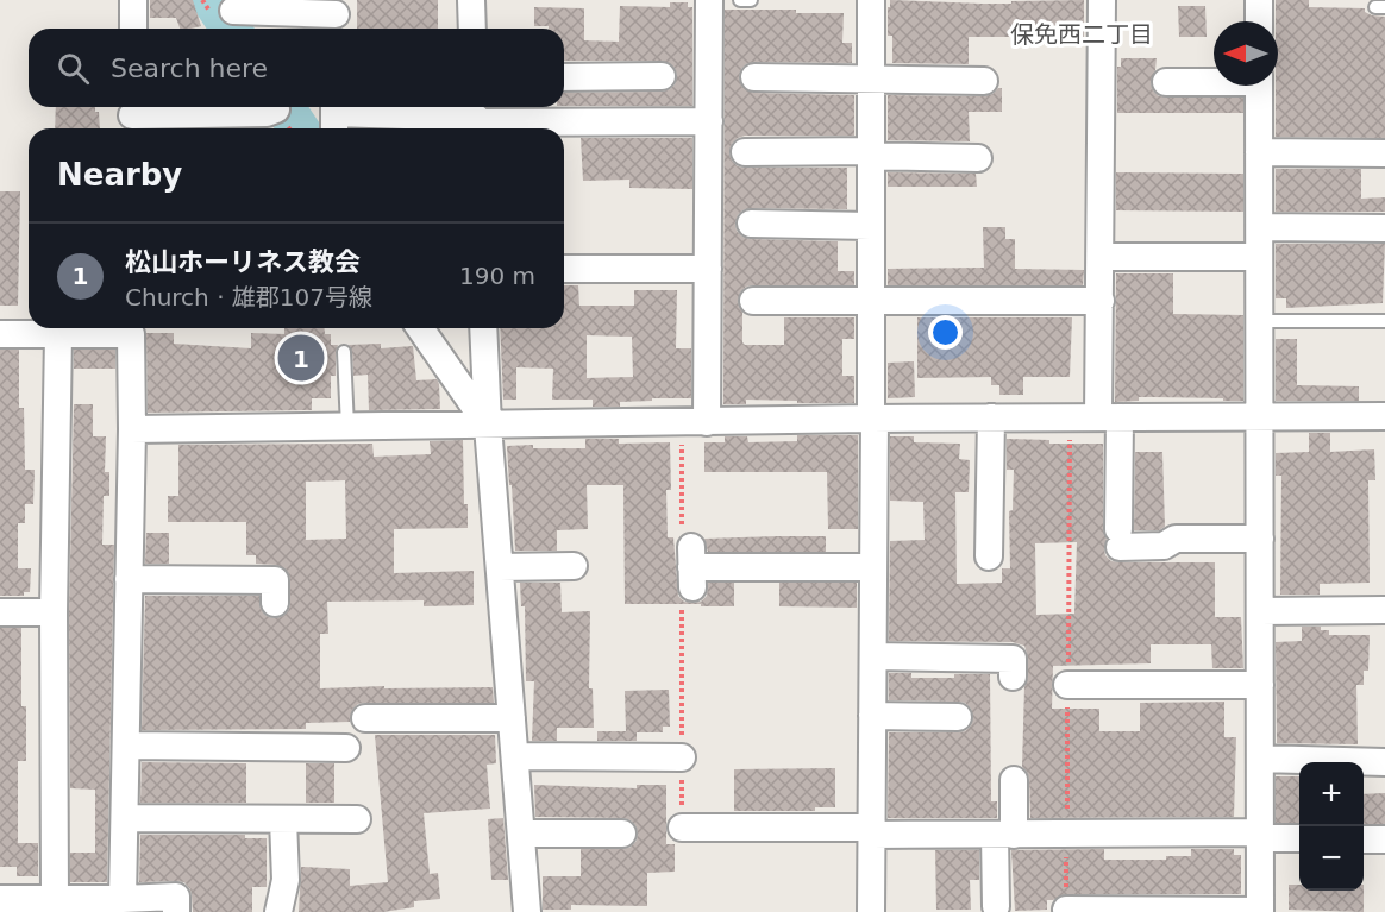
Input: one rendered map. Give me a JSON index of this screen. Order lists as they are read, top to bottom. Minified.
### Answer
{"districts":["保免西二丁目"],"north":"left","page":{"search":"Search here","heading":"Nearby","list":[{"mark":"1","name":"松山ホーリネス教会","note":"Church · 雄郡107号線","value":"190 m"}],"pins":"1","map_buttons":["+","−"]}}
